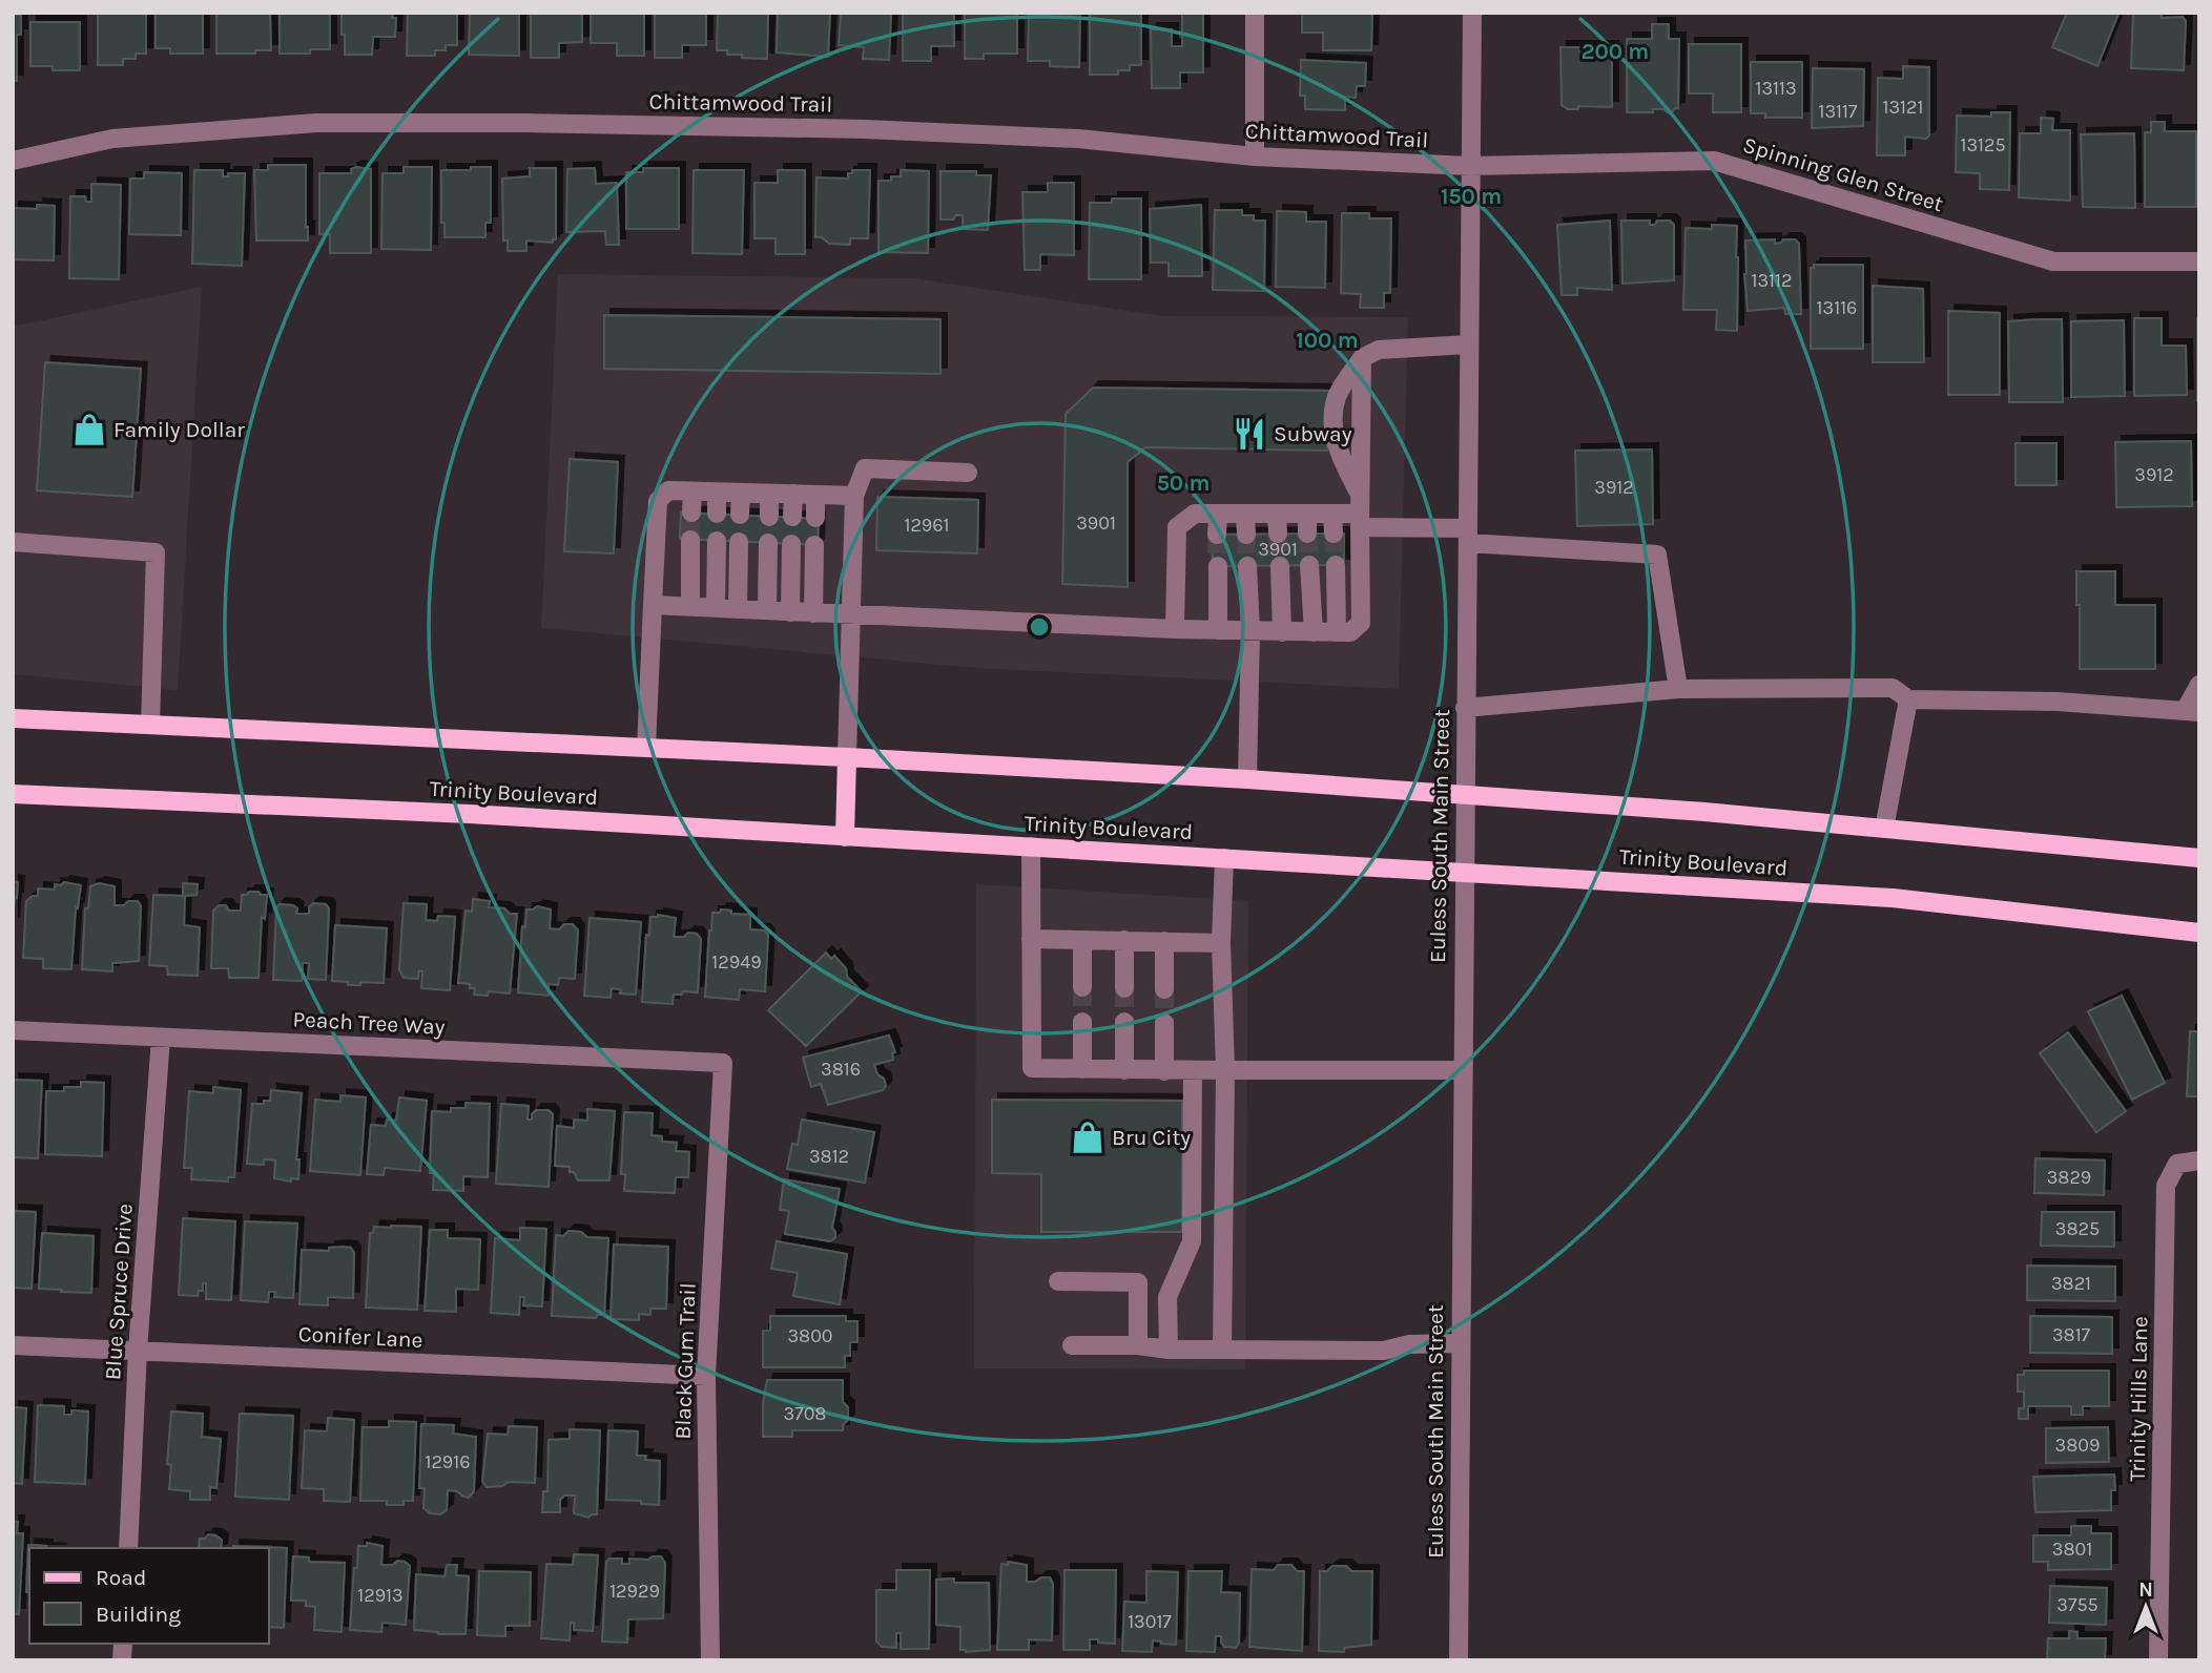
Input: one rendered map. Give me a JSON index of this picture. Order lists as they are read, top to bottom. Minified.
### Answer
{"streets":{"main road":["Trinity Boulevard"],"street":["Chittamwood Trail","Spinning Glen Street","Euless South Main Street","Peach Tree Way","Blue Spruce Drive","Conifer Lane","Black Gum Trail","Trinity Hills Lane"]},"crossings":[["Chittamwood Trail","Spinning Glen Street"],["Chittamwood Trail","Euless South Main Street"],["Spinning Glen Street","Euless South Main Street"],["Trinity Boulevard","Euless South Main Street"],["Peach Tree Way","Blue Spruce Drive"],["Peach Tree Way","Black Gum Trail"],["Blue Spruce Drive","Conifer Lane"],["Conifer Lane","Black Gum Trail"]],"places":{"shop":["Family Dollar","Bru City"],"restaurant":["Subway"]},"house_numbers":["13113","13121","13117","13125","13112","13116","3912","3912","3901","12961","3901","12949","3816","3812","3829","3825","3821","3817","3800","3708","3809","12916","3801","12929","12913","3755","13017"],"legend":["Road","Building"],"north":"top","rings":["200 m","150 m","100 m","50 m"]}
